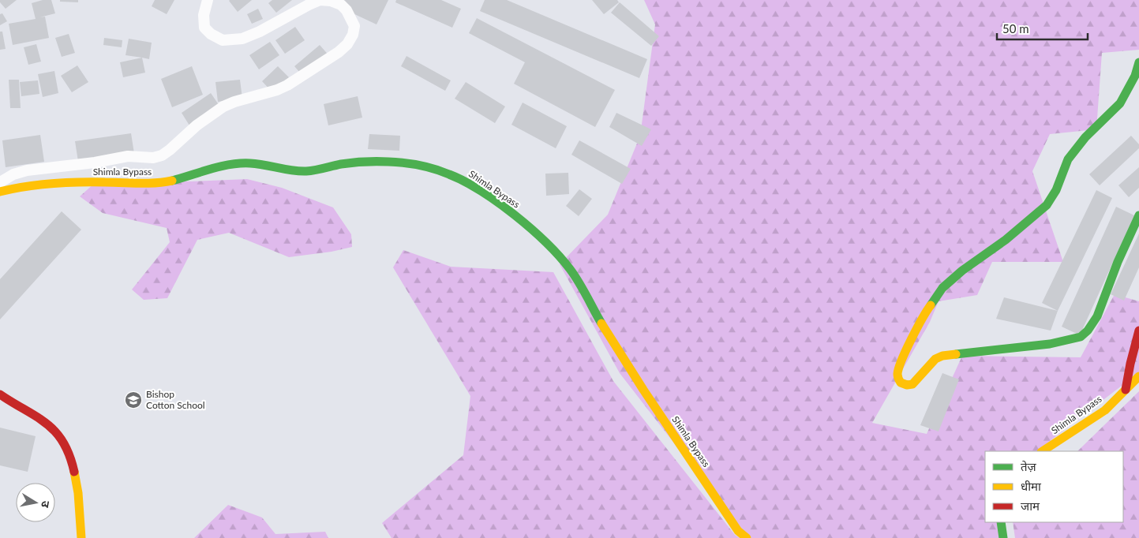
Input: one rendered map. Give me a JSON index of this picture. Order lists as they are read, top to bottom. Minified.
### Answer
{"streets":{"main road":["Shimla Bypass"]},"places":{"school or university":["Bishop Cotton School"]},"legend":["तेज़","धीमा","जाम"],"scale_bar":"50 m","north":"right"}
